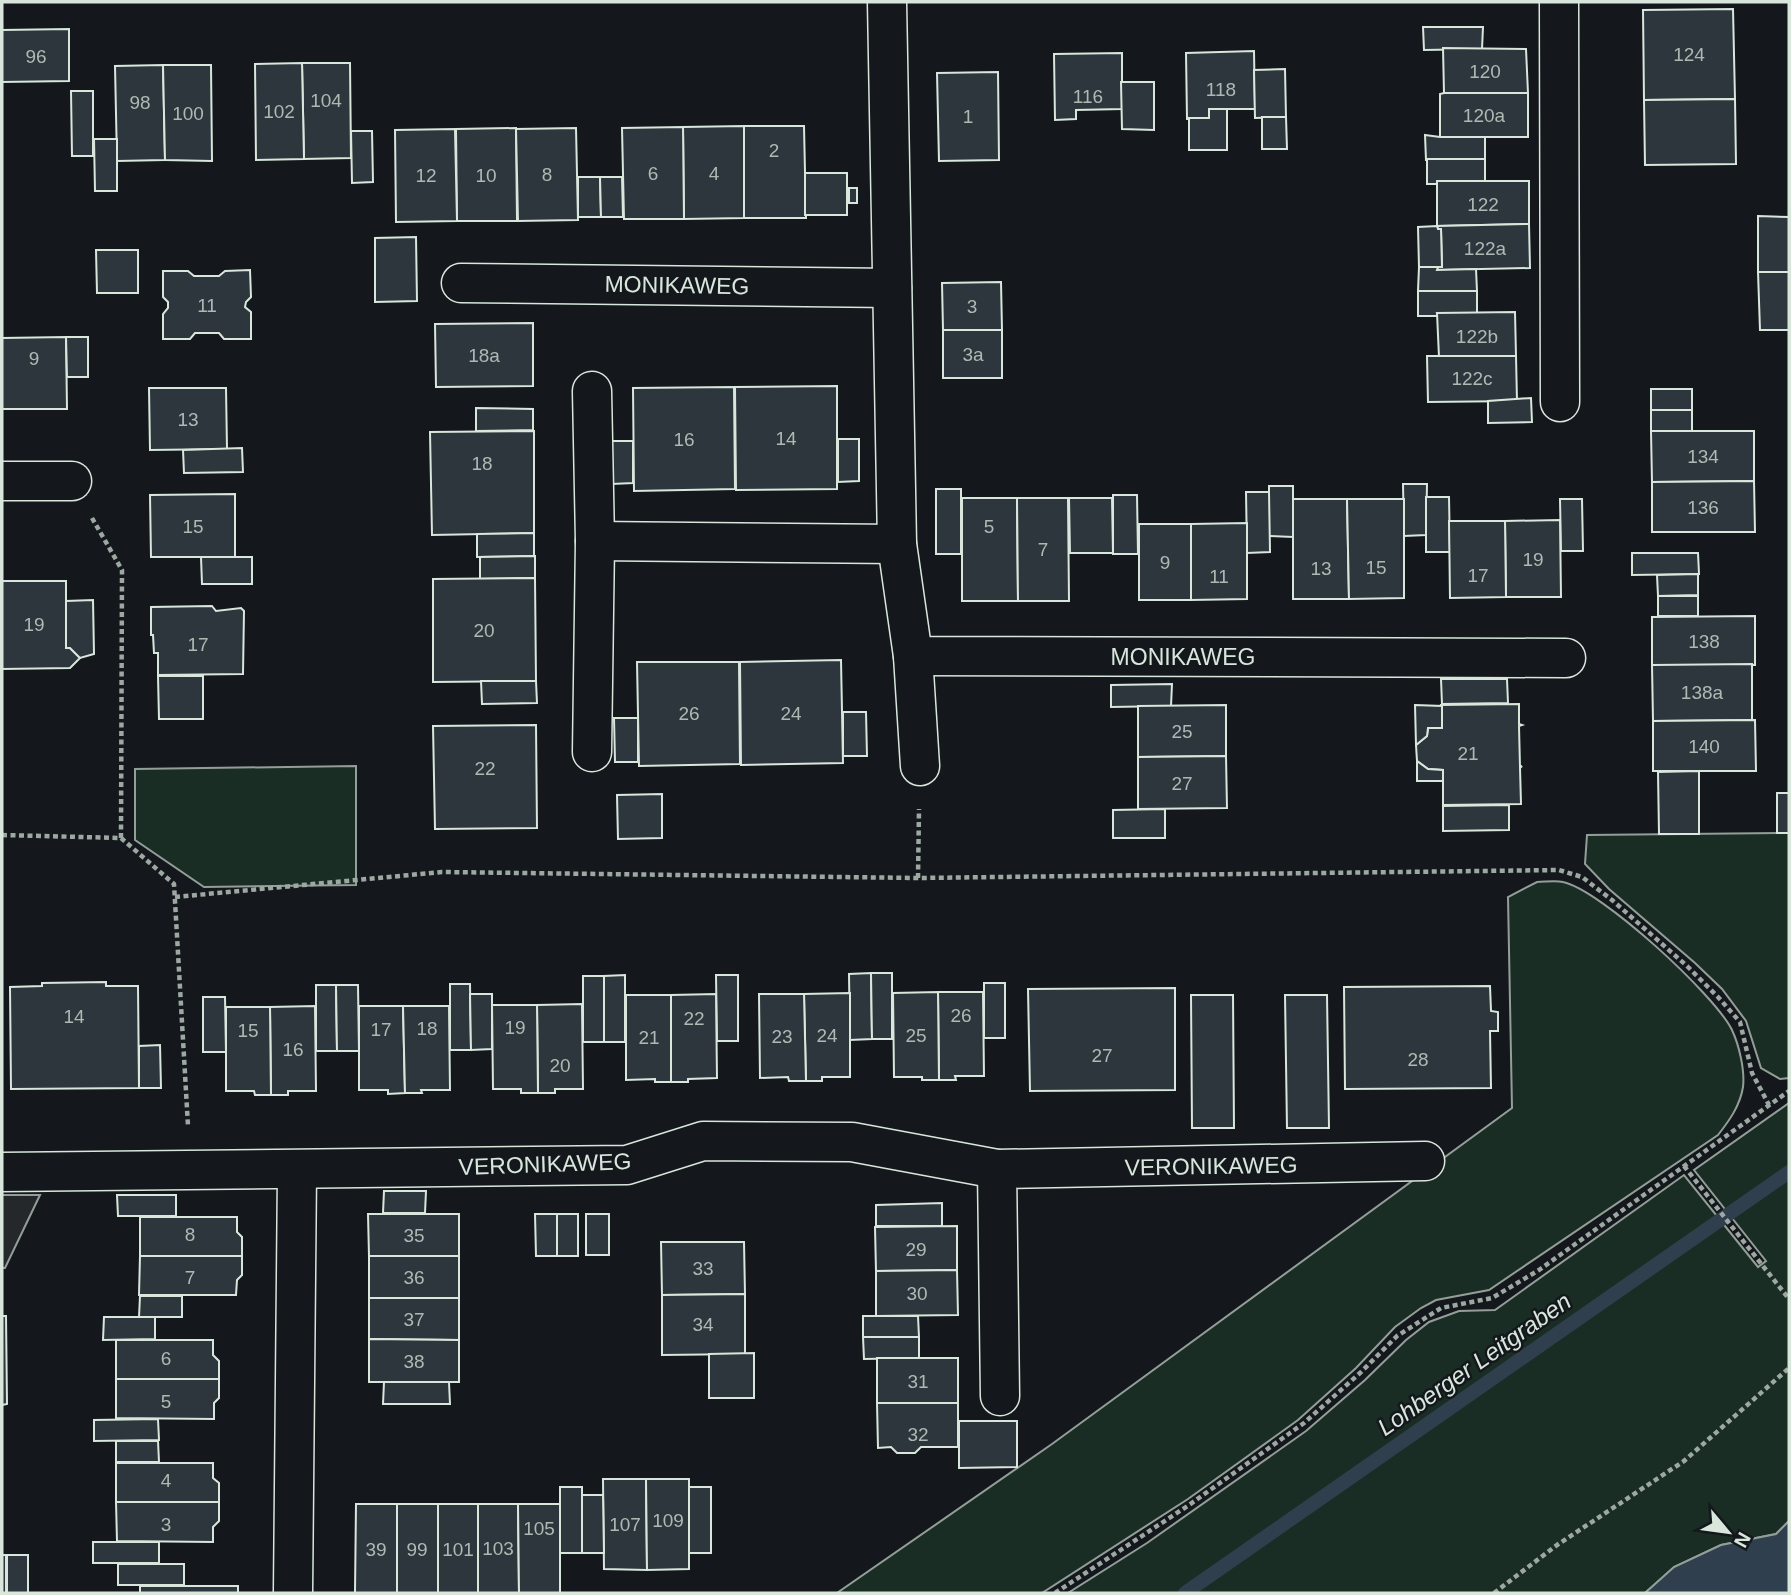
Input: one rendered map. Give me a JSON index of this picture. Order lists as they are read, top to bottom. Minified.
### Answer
{"streets":{"street":["MONIKAWEG","VERONIKAWEG"]},"water":["Lohberger Leitgraben"],"house_numbers":["124","96","120","118","116","104","98","102","100","120a","1","2","6","4","8","12","10","122","122a","11","3","122b","3a","18a","9","122c","13","14","16","134","18","136","15","5","7","19","9","15","13","17","11","19","20","138","17","138a","26","24","25","140","21","22","27","26","14","22","19","18","17","15","24","25","23","21","16","27","28","20","8","35","29","33","7","36","30","37","34","6","38","31","5","32","4","109","3","107","105","103","39","99","101"],"north":"bottom right"}
